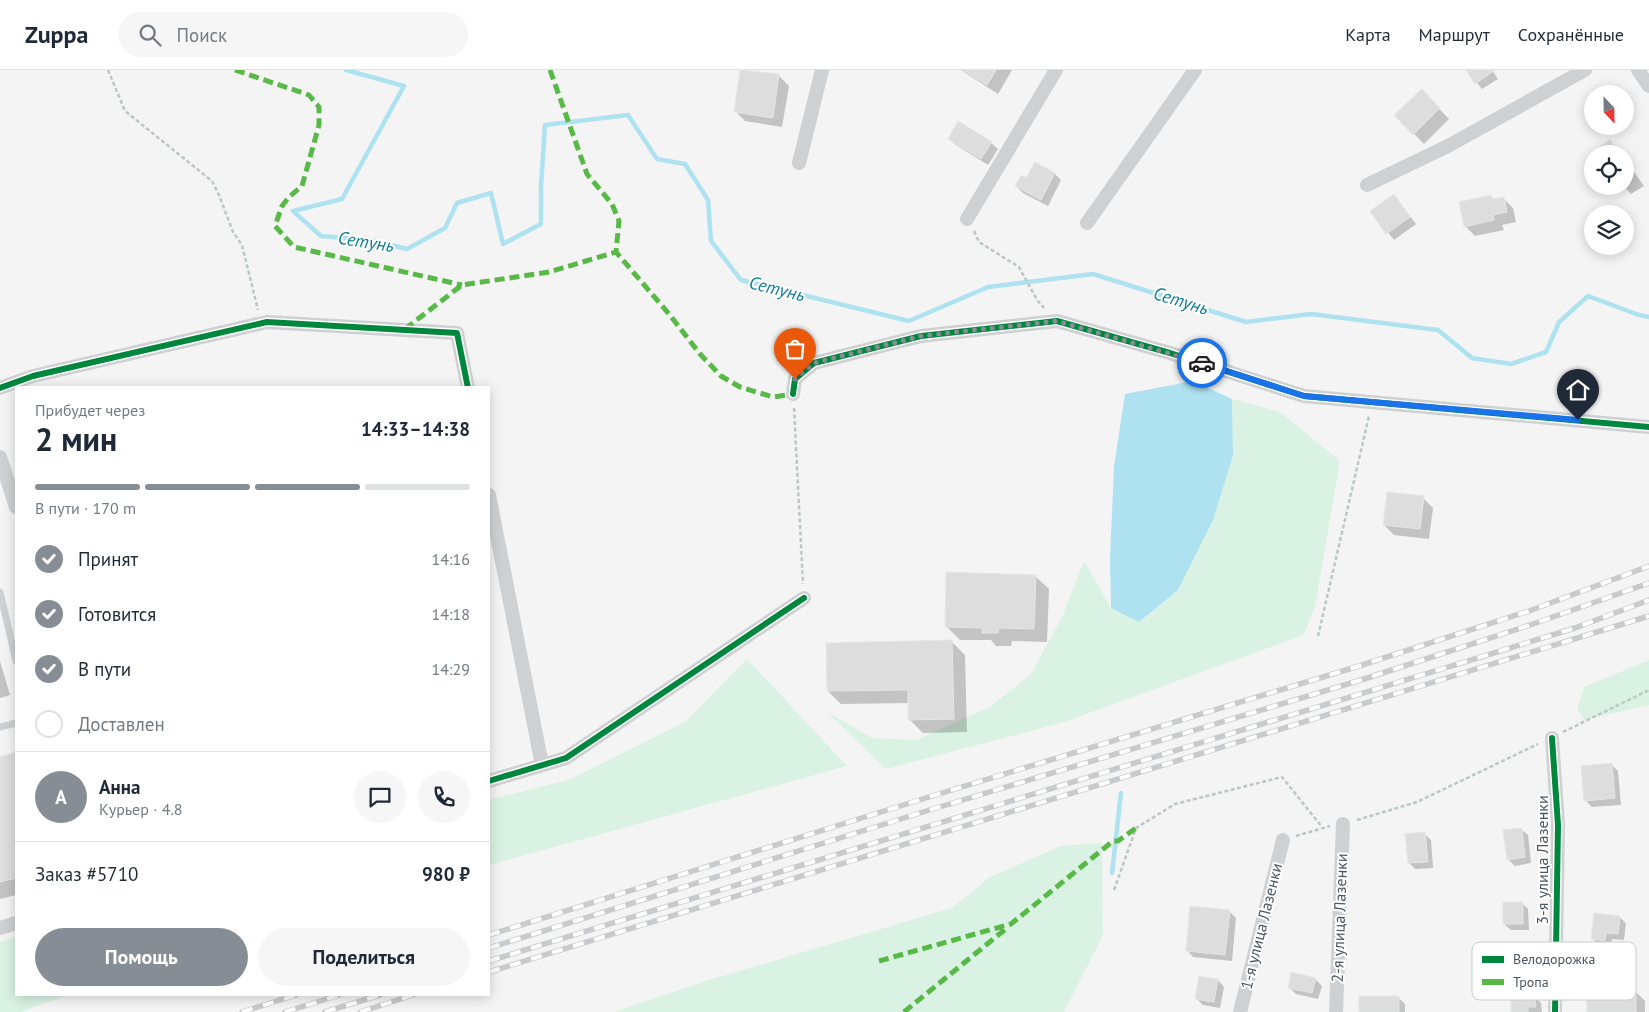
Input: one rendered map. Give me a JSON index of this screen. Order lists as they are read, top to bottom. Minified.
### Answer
{"streets":{"street":["3-я улица Лазенки","2-я улица Лазенки","1-я улица Лазенки"]},"water":["Сетунь"],"legend":["Велодорожка","Тропа"],"north":"bottom","page":{"header":"Zuppa","search":"Поиск","nav":["Карта","Маршрут","Сохранённые"],"heading":["2 мин","Прибудет через","14:33–14:38"],"panel":["Анна","Курьер · 4.8","Заказ #5710","980 ₽"],"bar":"В пути · 170 m","list":[["Принят","14:16"],["Готовится","14:18"],["В пути","14:29"],"Доставлен"],"round":"А","buttons":["Помощь","Поделиться"]}}
